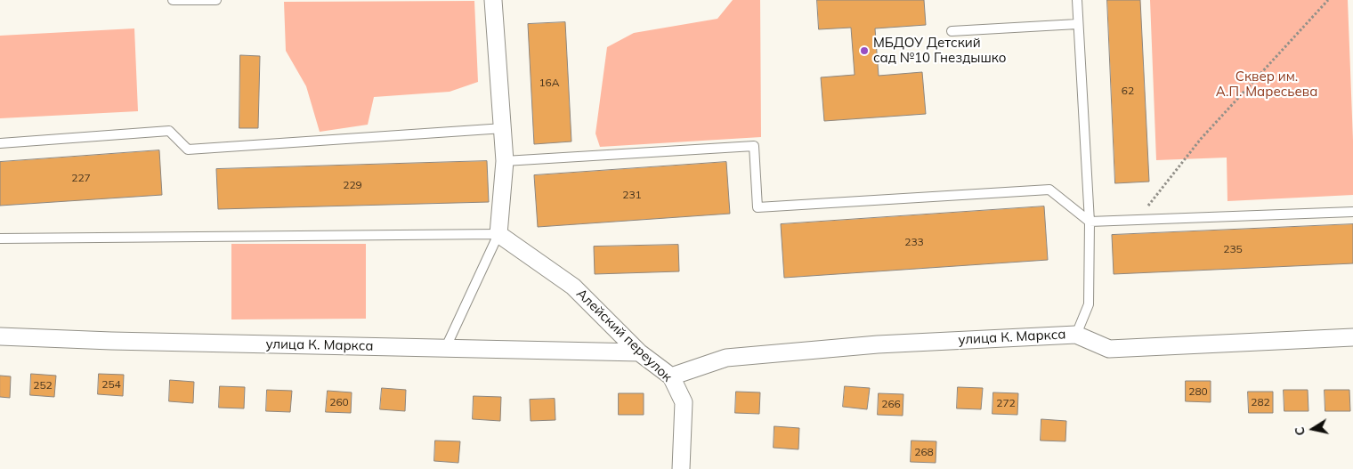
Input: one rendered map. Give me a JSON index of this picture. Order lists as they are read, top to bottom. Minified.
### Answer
{"streets":{"street":["Алейский переулок","улица К. Маркса"]},"crossings":[["Алейский переулок","улица К. Маркса"]],"parks":["Сквер им. А.П. Маресьева"],"places":["МБДОУ Детский сад №10 Гнездышко"],"house_numbers":["16А","62","227","229","231","233","235","254","252","280","260","282","272","266","268"],"north":"left"}
